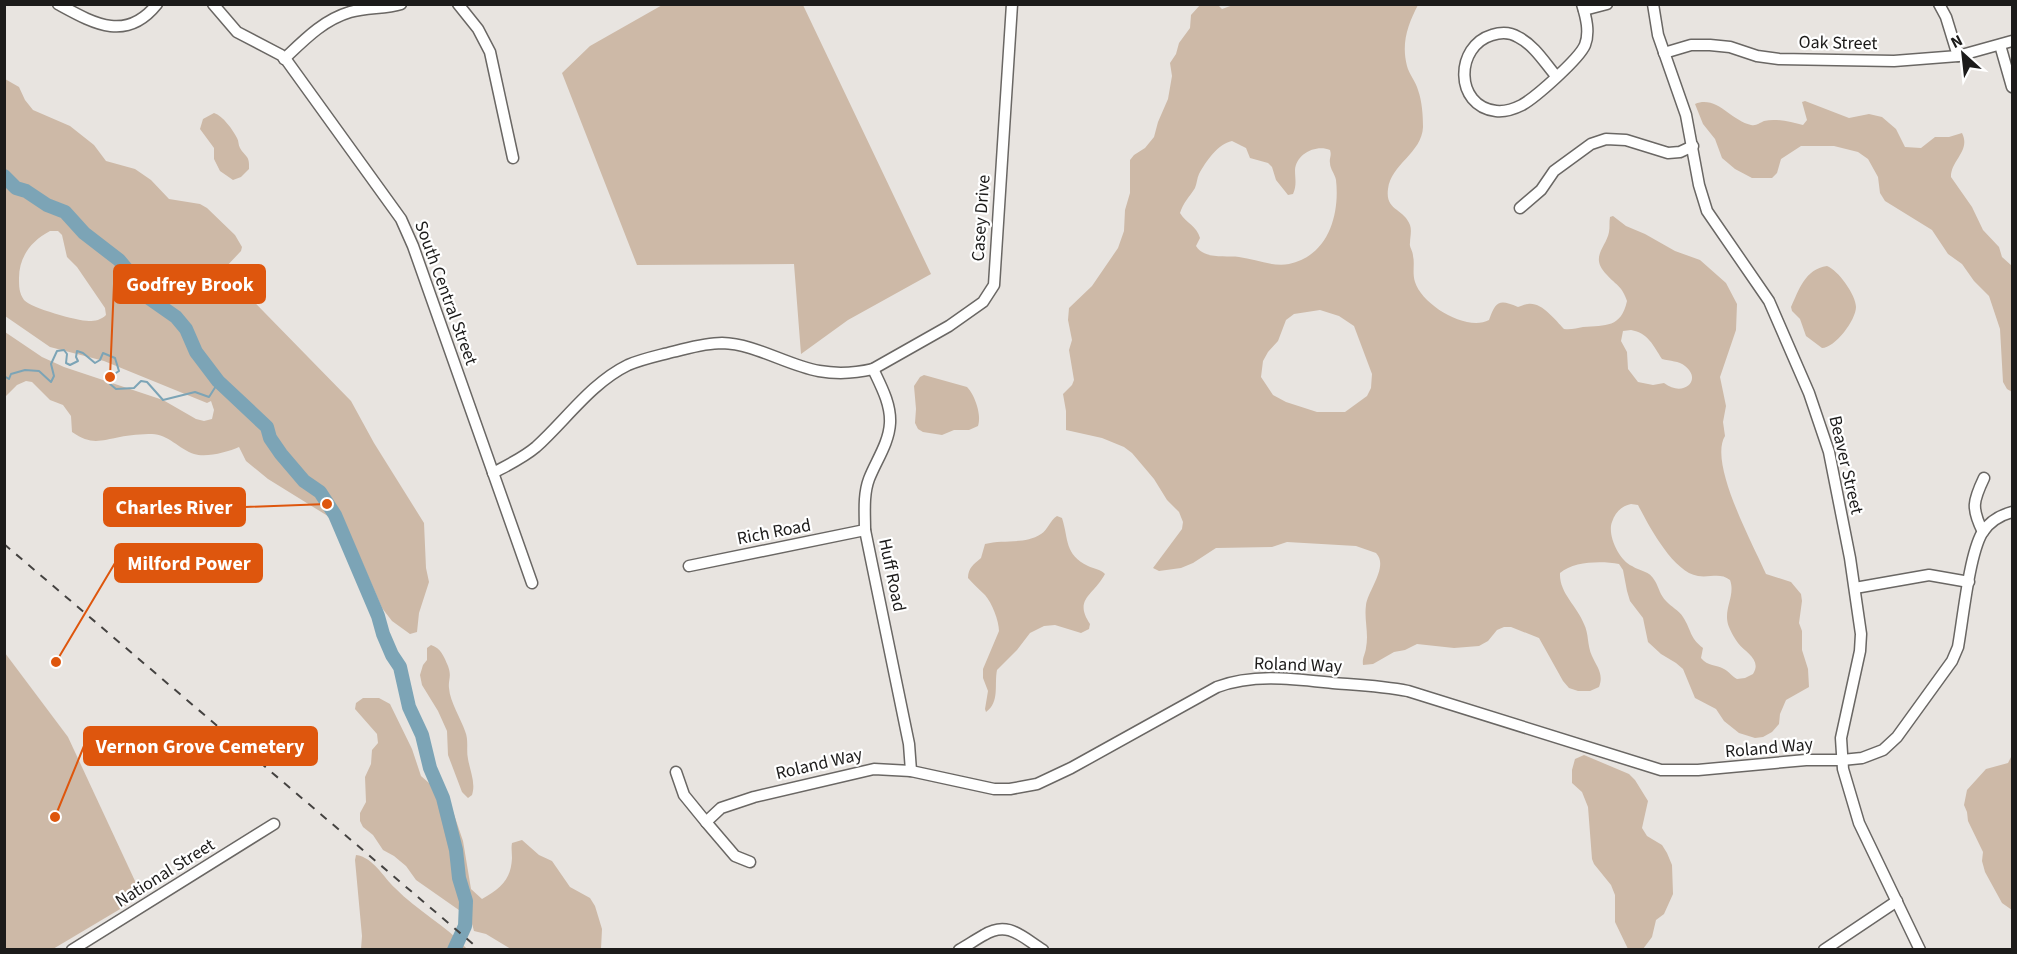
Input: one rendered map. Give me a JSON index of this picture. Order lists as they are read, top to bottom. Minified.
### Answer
{"streets":{"street":["Oak Street","Casey Drive","South Central Street","Beaver Street","Rich Road","Huff Road","Roland Way","National Street"]},"crossings":[["Oak Street","Beaver Street"],["Casey Drive","South Central Street"],["Casey Drive","Huff Road"],["Beaver Street","Roland Way"],["Rich Road","Huff Road"],["Huff Road","Roland Way"]],"places":["Godfrey Brook","Charles River","Milford Power","Vernon Grove Cemetery"],"north":"top left"}
